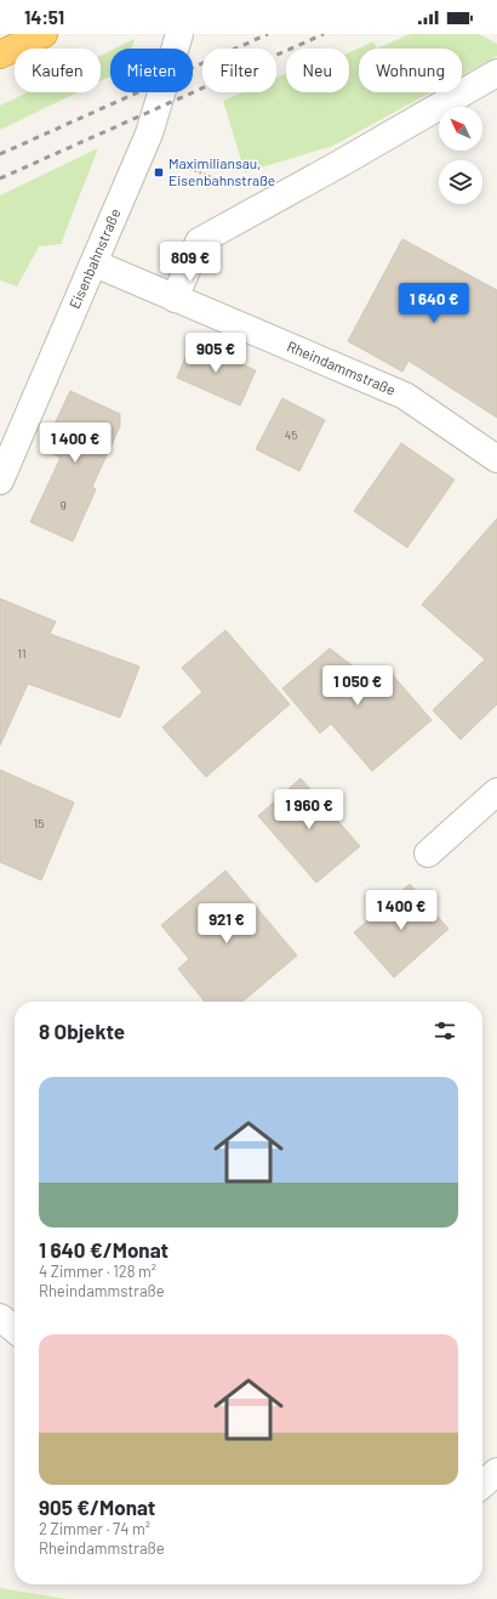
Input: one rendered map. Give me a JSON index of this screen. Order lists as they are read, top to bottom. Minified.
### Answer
{"streets":{"street":["Eisenbahnstraße","Rheindammstraße"]},"crossings":[["Eisenbahnstraße","Rheindammstraße"]],"places":{"transit":["Maximiliansau, Eisenbahnstraße"]},"house_numbers":["45","9","11","15"],"north":"top left","page":{"status":"14:51","chip":["Kaufen","Mieten","Filter","Neu","Wohnung"],"price":["809 €","1 640 €","905 €","1 400 €","1 050 €","1 960 €","1 400 €","921 €"],"heading":"8 Objekte","list":[{"name":"1 640 €/Monat","note":"4 Zimmer · 128 m² · Rheindammstraße"},{"name":"905 €/Monat","note":"2 Zimmer · 74 m² · Rheindammstraße"}]}}
